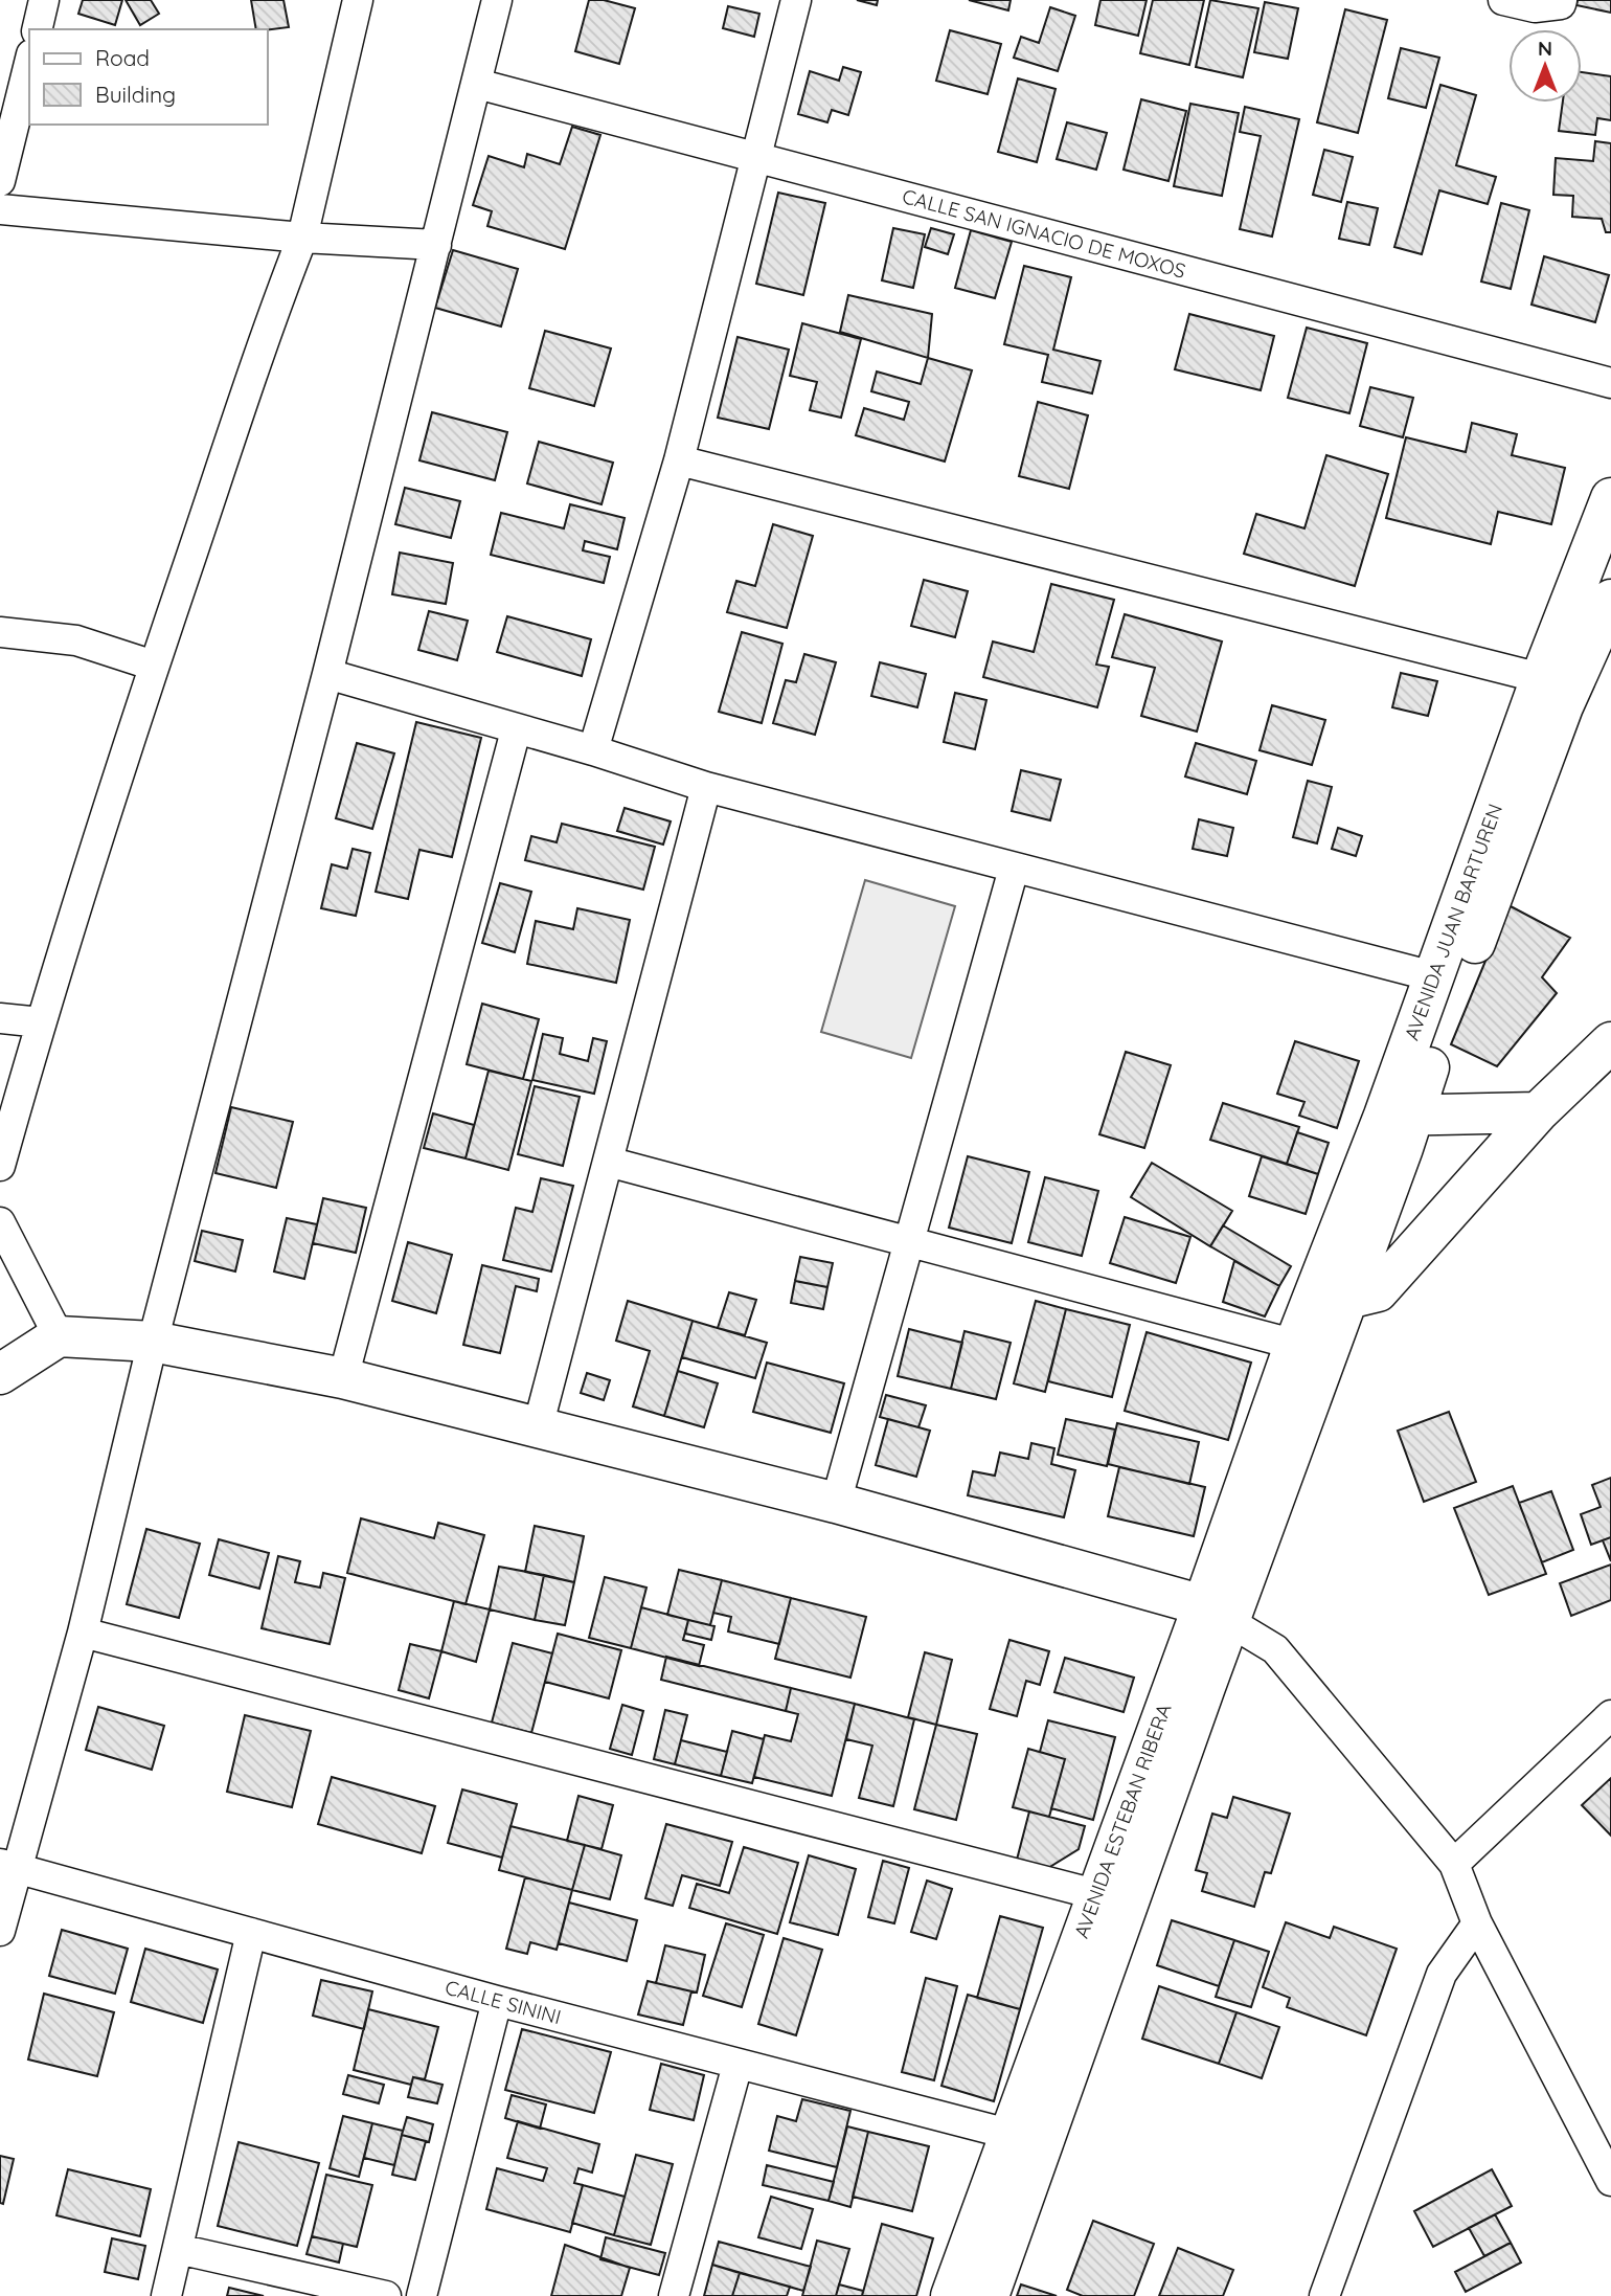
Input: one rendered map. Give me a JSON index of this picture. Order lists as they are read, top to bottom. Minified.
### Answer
{"streets":{"main road":["AVENIDA JUAN BARTUREN","AVENIDA ESTEBAN RIBERA"],"street":["CALLE SAN IGNACIO DE MOXOS","CALLE SININI"]},"crossings":[["AVENIDA JUAN BARTUREN","AVENIDA ESTEBAN RIBERA"],["AVENIDA ESTEBAN RIBERA","CALLE SININI"]],"legend":["Road","Building"],"north":"top"}
